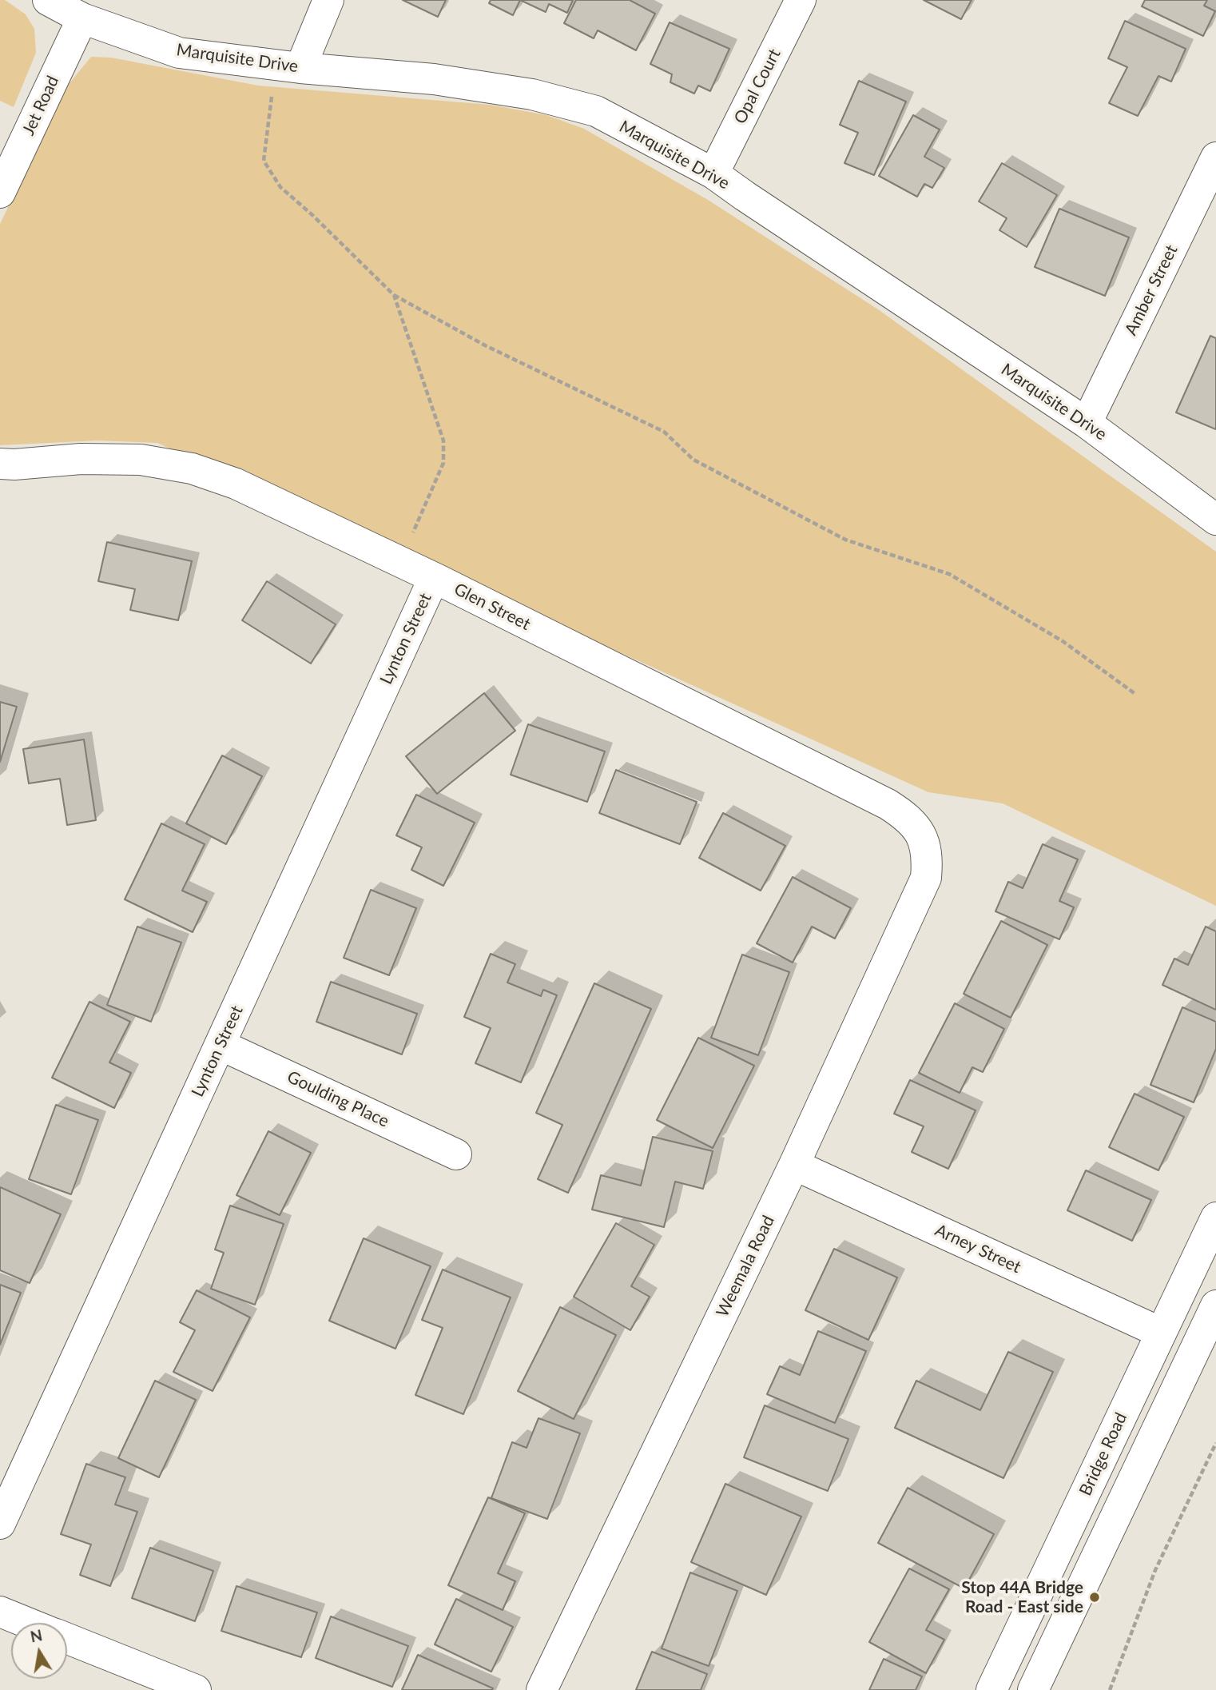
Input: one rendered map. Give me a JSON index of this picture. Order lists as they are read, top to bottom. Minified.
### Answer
{"streets":{"street":["Marquisite Drive","Opal Court","Jet Road","Amber Street","Glen Street","Lynton Street","Goulding Place","Arney Street","Weemala Road","Bridge Road"]},"crossings":[["Marquisite Drive","Opal Court"],["Marquisite Drive","Jet Road"],["Marquisite Drive","Amber Street"],["Glen Street","Lynton Street"],["Glen Street","Weemala Road"],["Lynton Street","Goulding Place"],["Arney Street","Weemala Road"],["Arney Street","Bridge Road"]],"places":["Stop 44A Bridge Road - East side"],"north":"top"}
